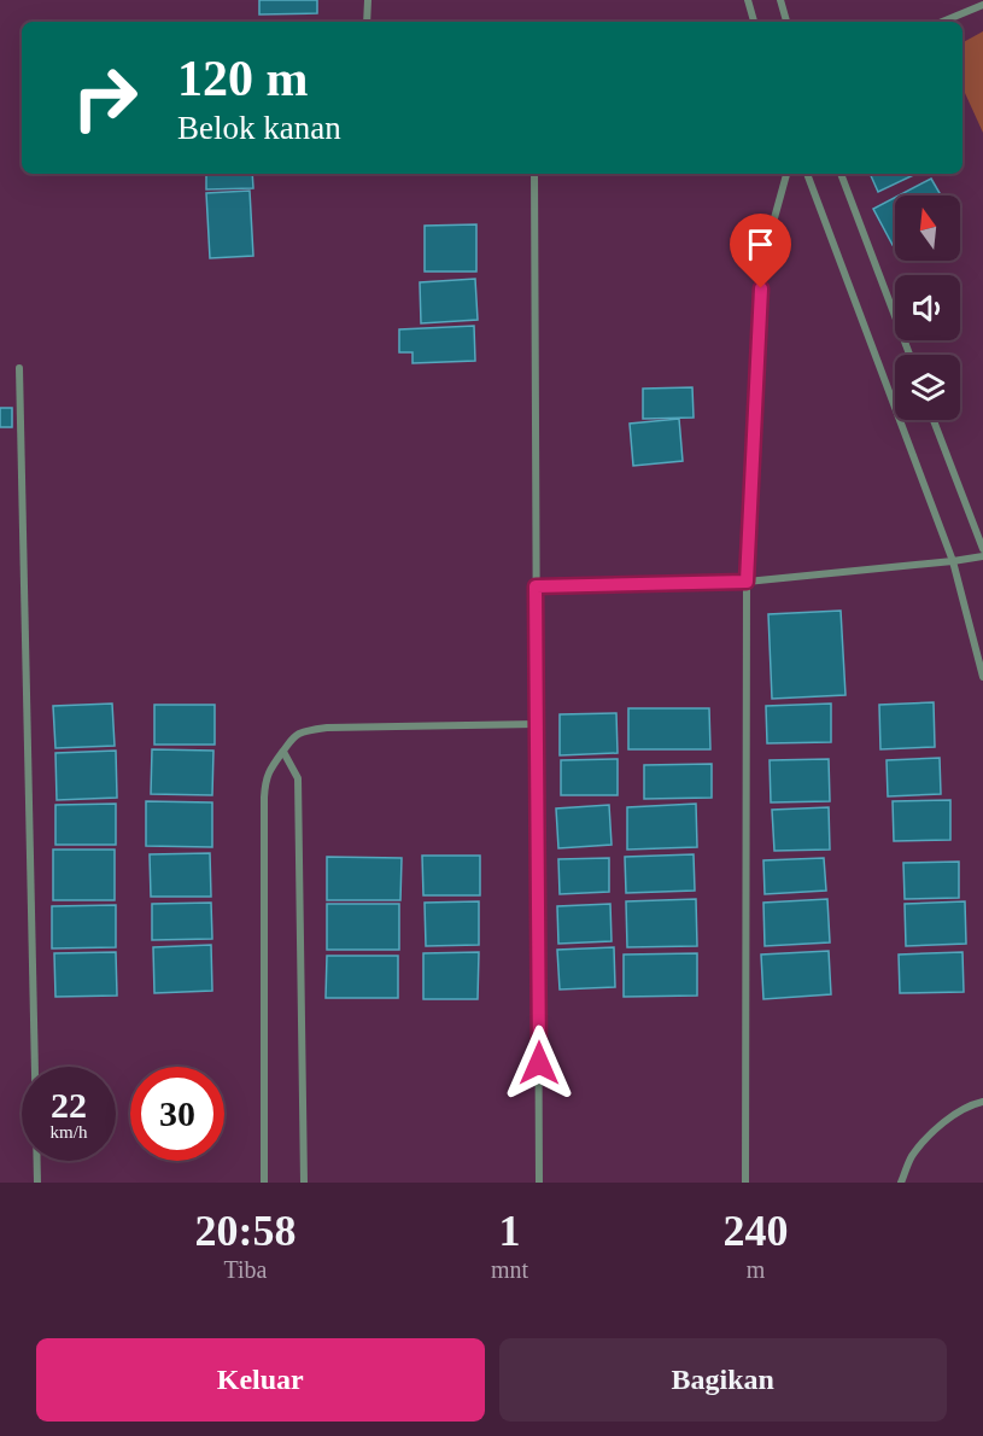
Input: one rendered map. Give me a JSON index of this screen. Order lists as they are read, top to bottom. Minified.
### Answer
{"north":"top","page":{"turn":["120 m","Belok kanan"],"speed":"22 km/h","limit":"30","eta":["20:58","Tiba","1","mnt","240","m"],"buttons":["Keluar","Bagikan"]}}
